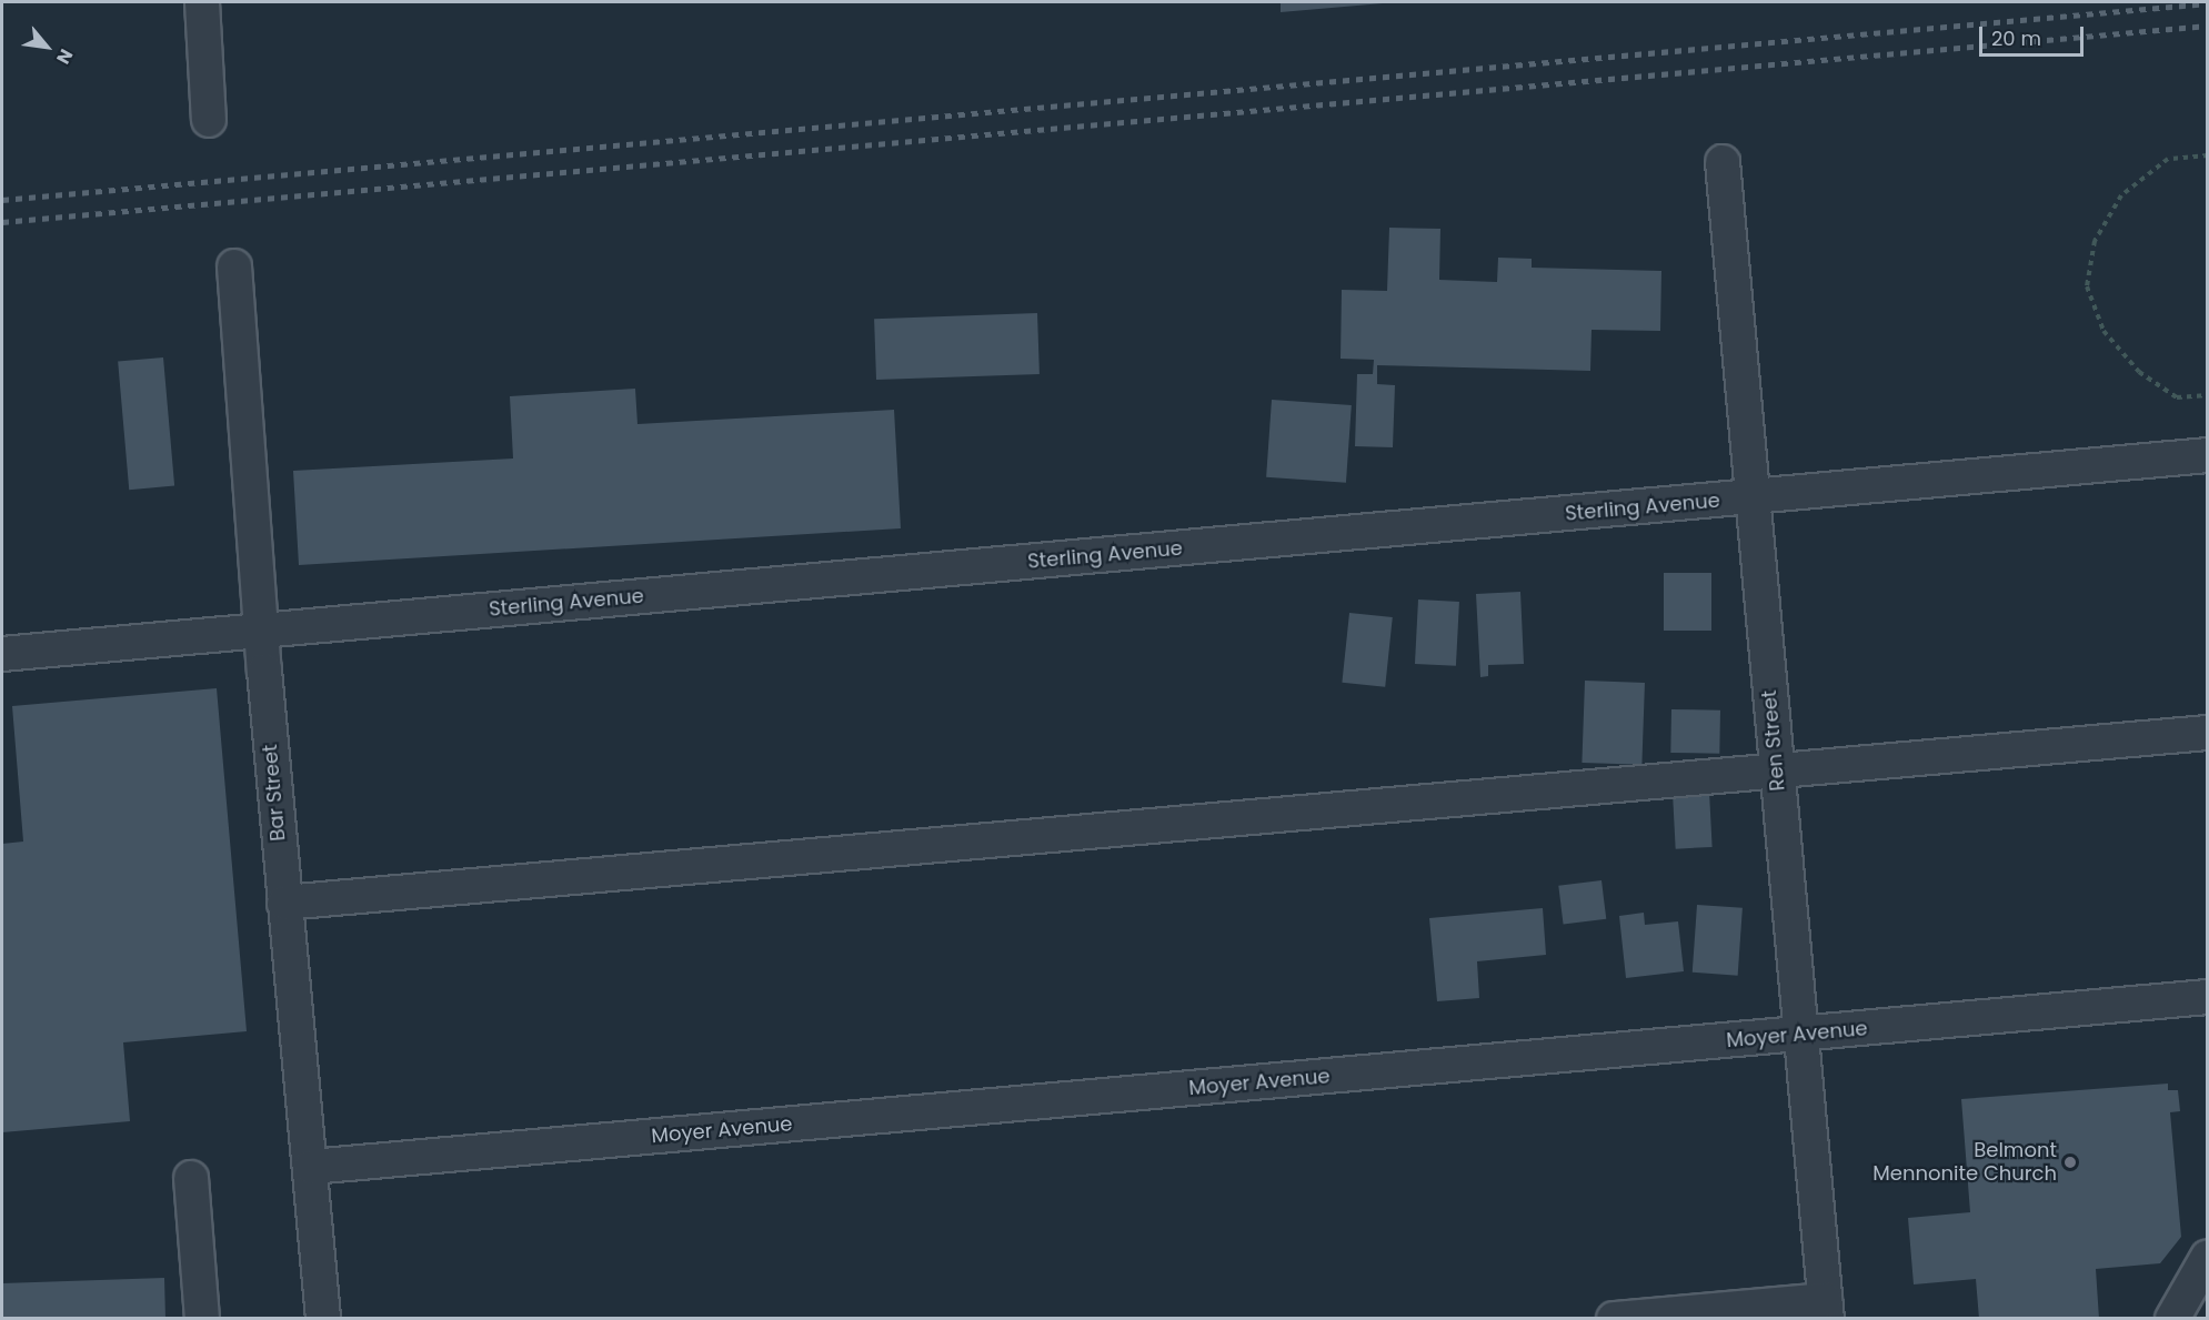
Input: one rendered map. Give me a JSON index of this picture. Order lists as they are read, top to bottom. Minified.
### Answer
{"streets":{"street":["Sterling Avenue","Ren Street","Bar Street","Moyer Avenue"]},"crossings":[["Sterling Avenue","Ren Street"],["Sterling Avenue","Bar Street"],["Ren Street","Moyer Avenue"],["Bar Street","Moyer Avenue"]],"places":["Belmont Mennonite Church"],"scale_bar":"20 m","north":"bottom right"}
